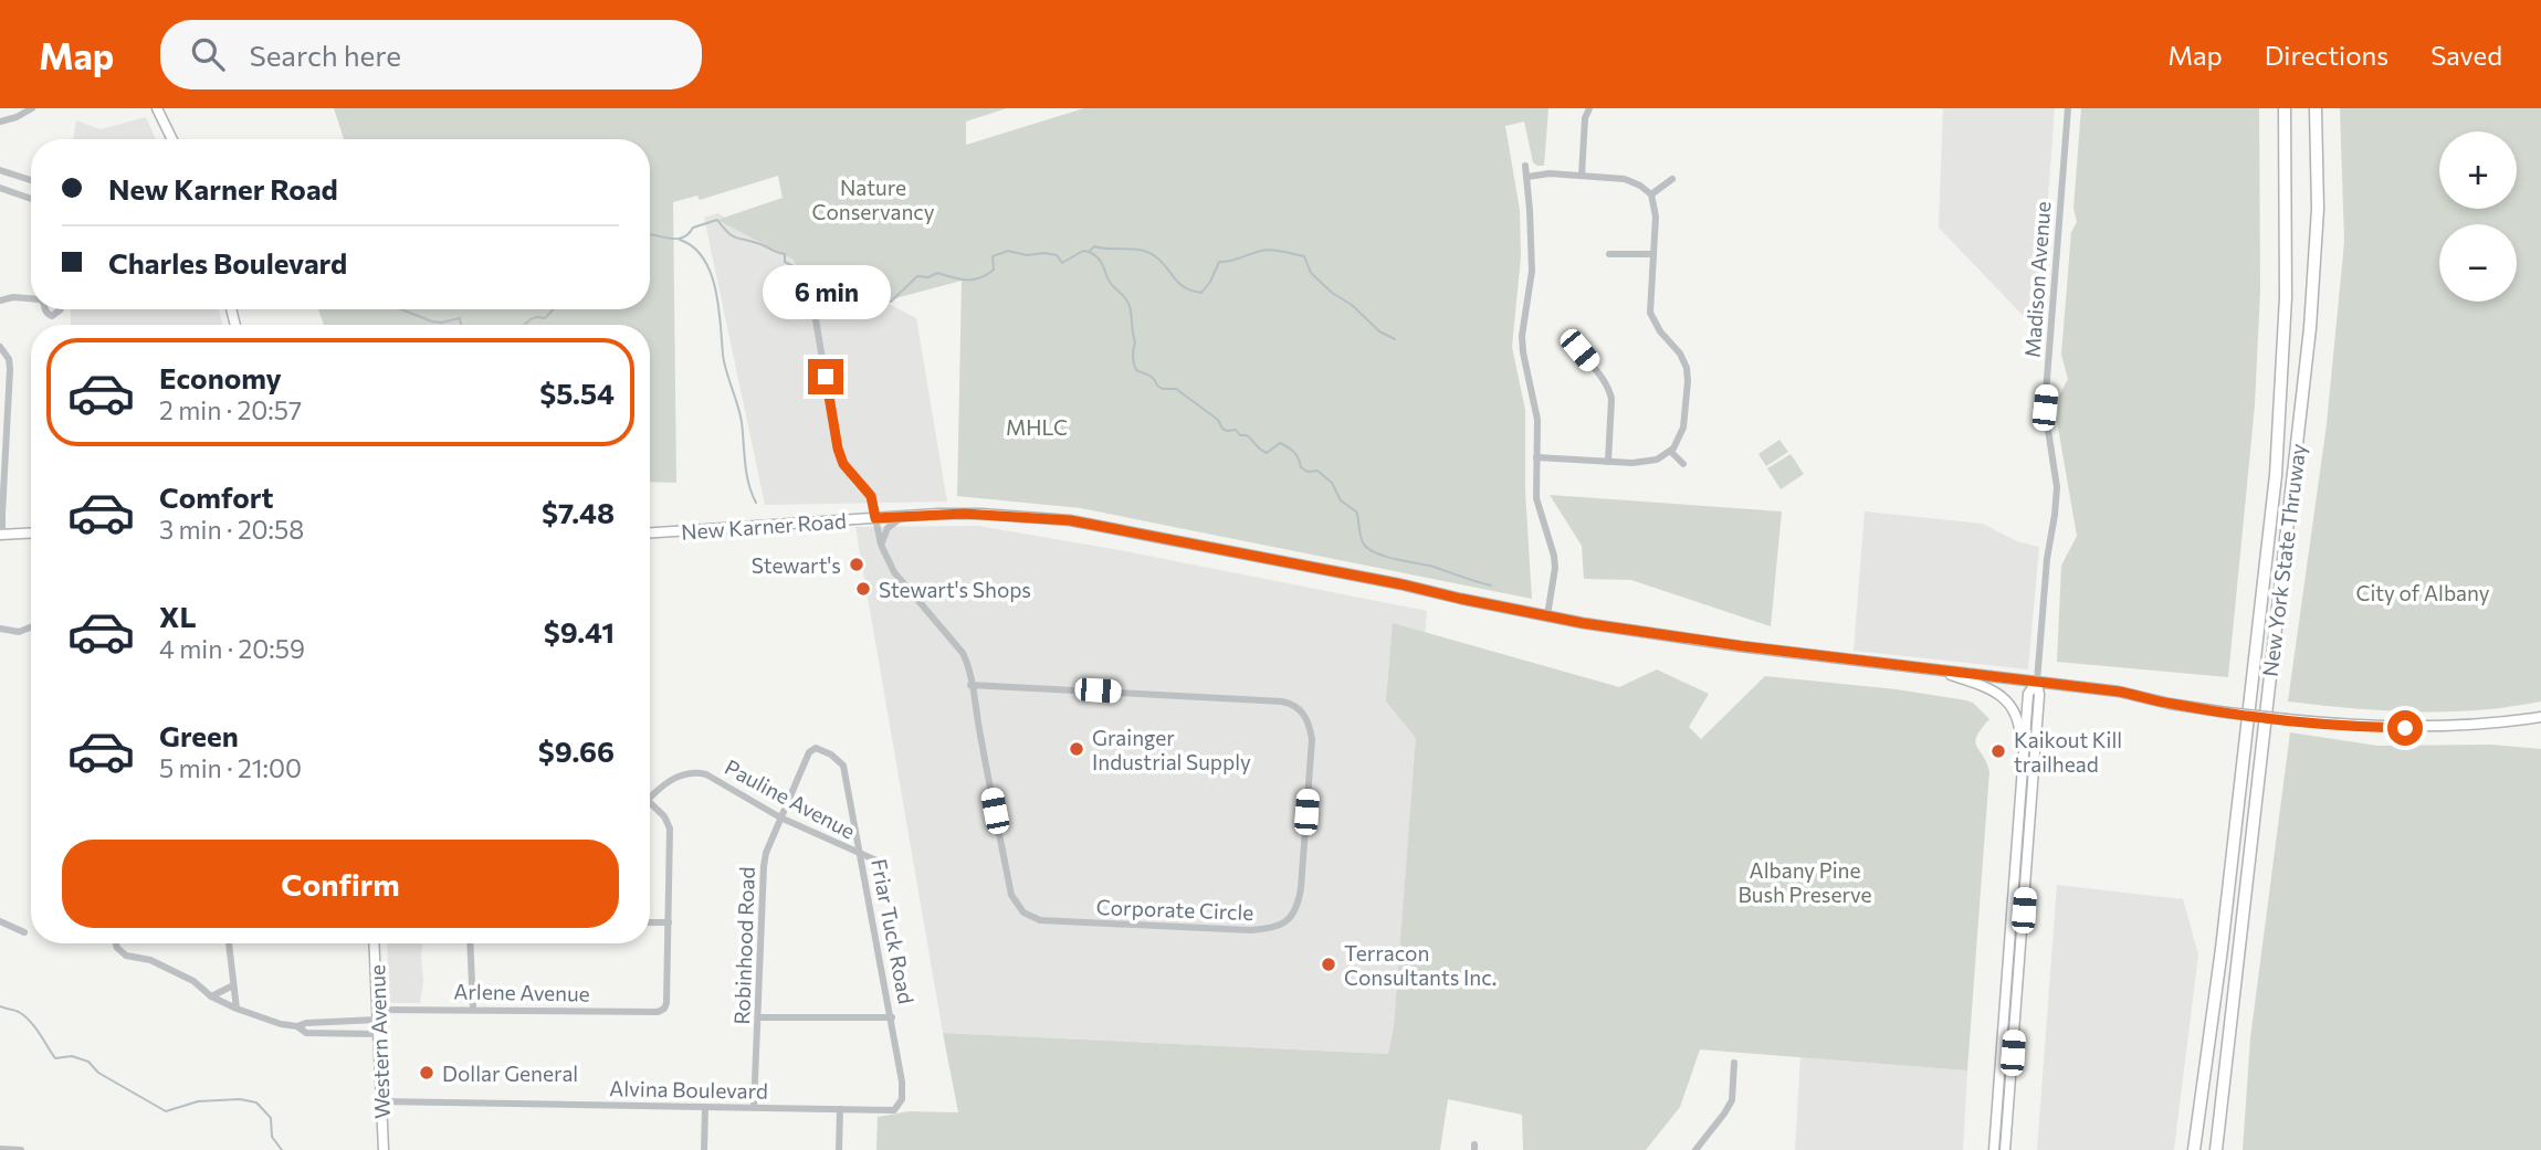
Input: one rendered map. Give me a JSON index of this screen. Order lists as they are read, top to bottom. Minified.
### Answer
{"streets":{"highway":["New York State Thruway"],"main road":["New Karner Road","Western Avenue"],"street":["Madison Avenue","Pauline Avenue","Corporate Circle","Friar Tuck Road","Robinhood Road","Arlene Avenue","Alvina Boulevard"]},"crossings":[["Madison Avenue","New Karner Road"],["New Karner Road","Corporate Circle"],["Pauline Avenue","Friar Tuck Road"],["Pauline Avenue","Robinhood Road"],["Friar Tuck Road","Robinhood Road"],["Friar Tuck Road","Alvina Boulevard"],["Robinhood Road","Alvina Boulevard"],["Arlene Avenue","Western Avenue"],["Western Avenue","Alvina Boulevard"]],"parks":["Nature Conservancy","MHLC","City of Albany","Albany Pine Bush Preserve"],"places":["Stewart's","Stewart's Shops","Grainger Industrial Supply","Kaikout Kill trailhead","Terracon Consultants Inc.","Dollar General"],"page":{"header":"Map","search":"Search here","nav":["Map","Directions","Saved"],"map_buttons":["+","−"],"banner":["New Karner Road","Charles Boulevard"],"bubble":"6 min","list":[{"name":"Economy","note":"2 min · 20:57","value":"$5.54"},{"name":"Comfort","note":"3 min · 20:58","value":"$7.48"},{"name":"XL","note":"4 min · 20:59","value":"$9.41"},{"name":"Green","note":"5 min · 21:00","value":"$9.66"}],"buttons":"Confirm"}}
